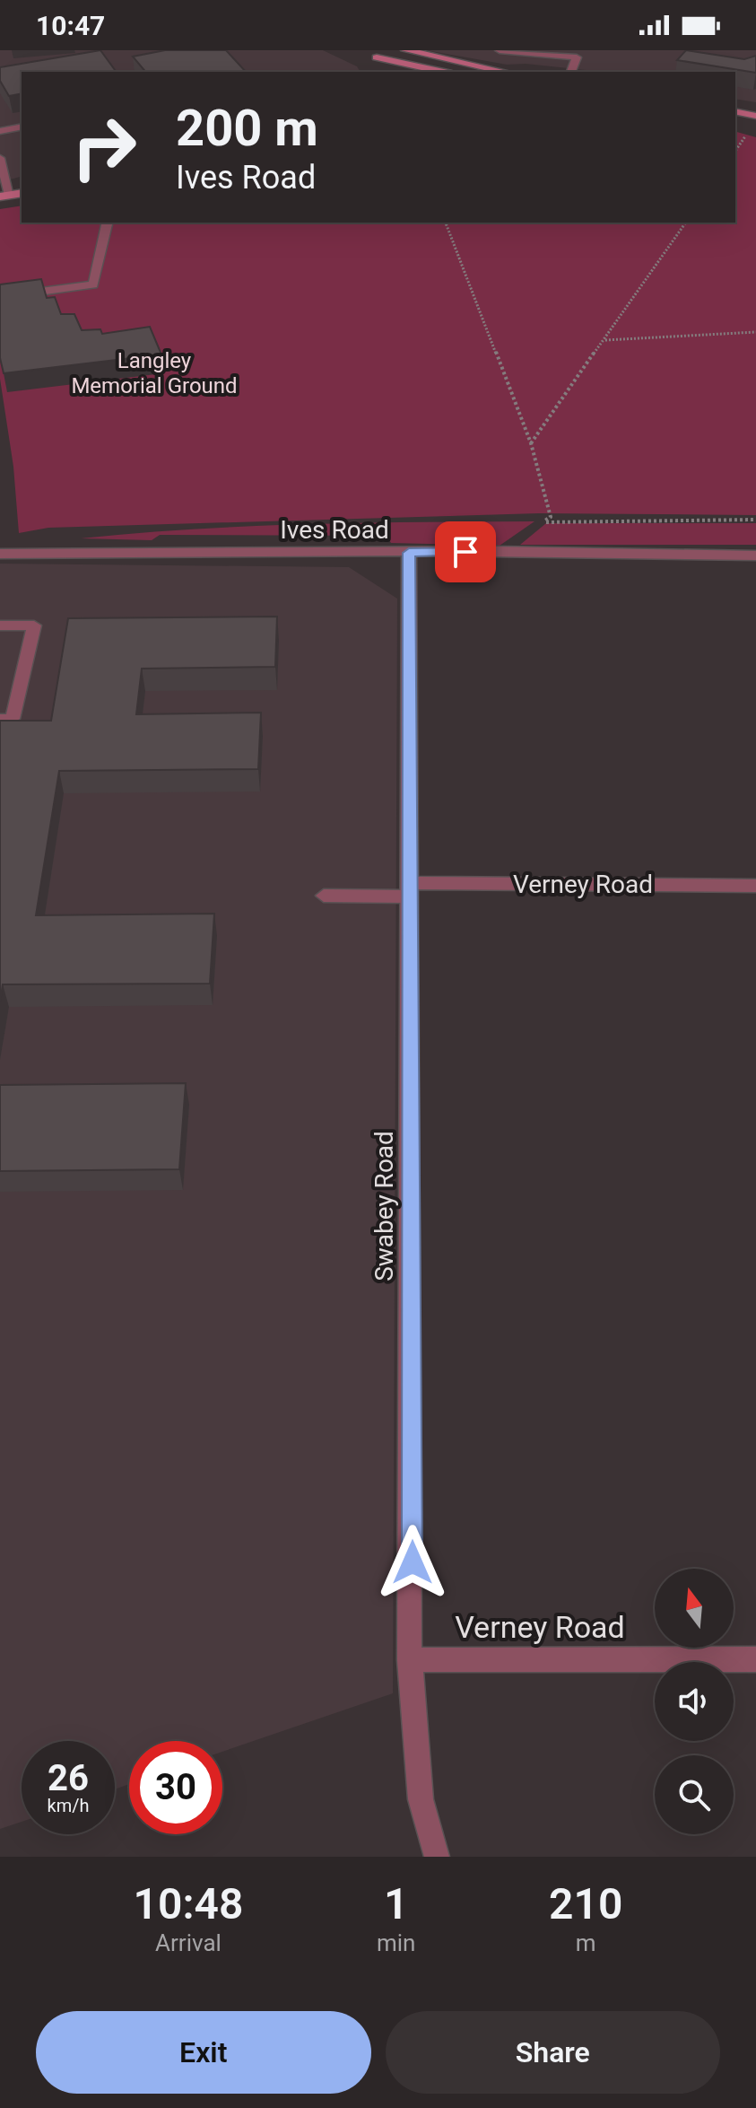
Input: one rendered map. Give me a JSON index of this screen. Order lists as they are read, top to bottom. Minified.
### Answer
{"streets":{"street":["Ives Road","Verney Road","Swabey Road"]},"crossings":[["Ives Road","Swabey Road"],["Verney Road","Swabey Road"]],"parks":["Langley Memorial Ground"],"north":"top","page":{"status":"10:47","turn":["200 m","Ives Road"],"speed":"26 km/h","limit":"30","eta":["10:48","Arrival","1","min","210","m"],"buttons":["Exit","Share"]}}
